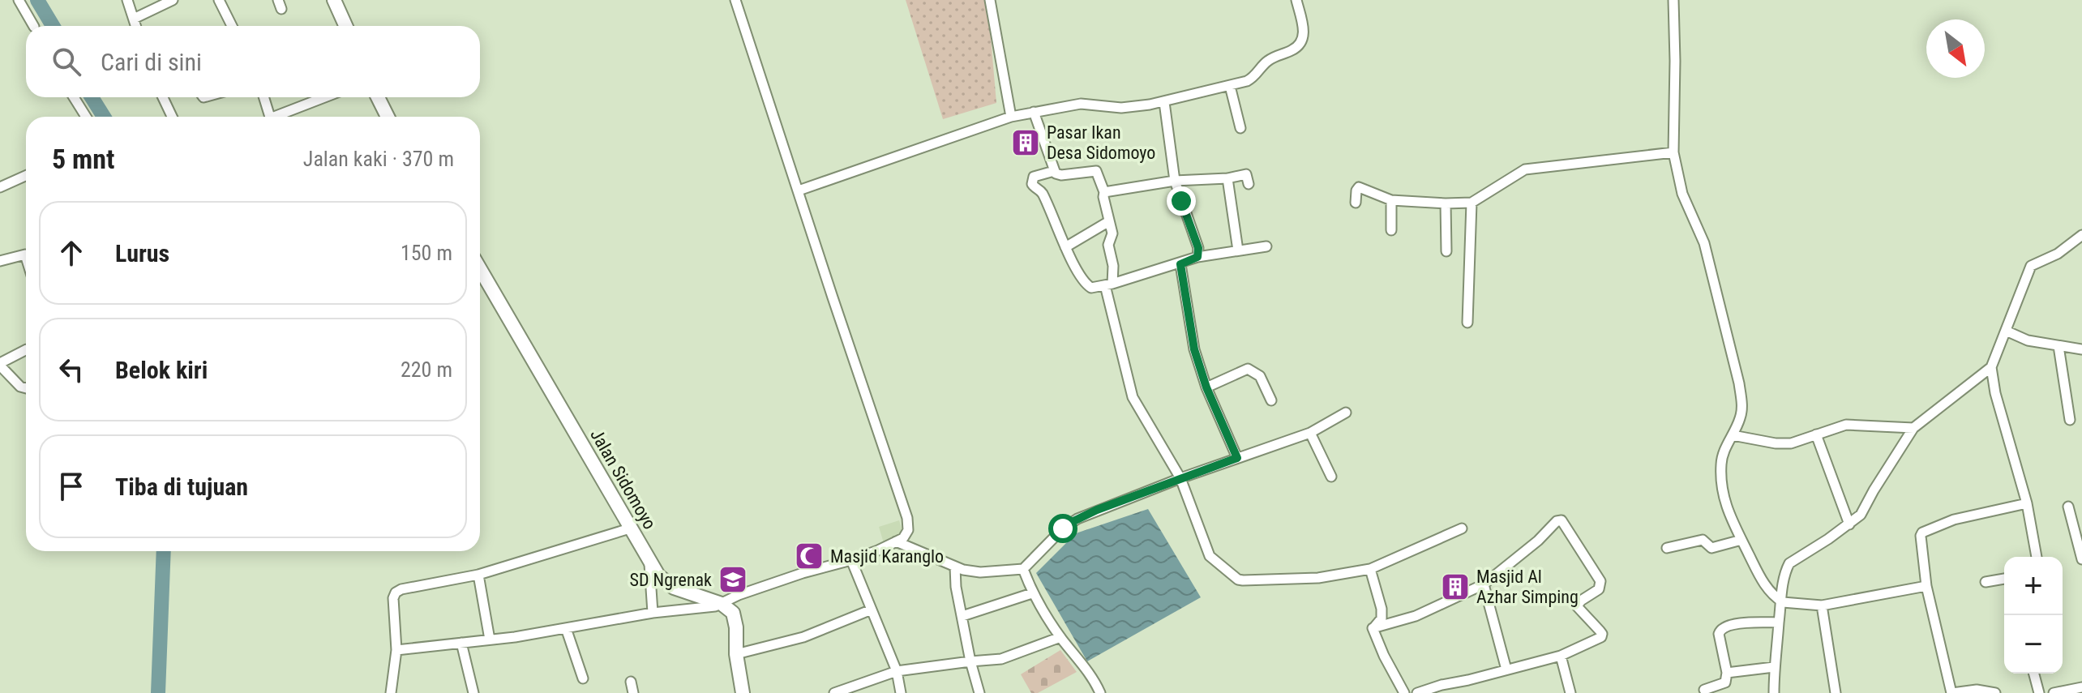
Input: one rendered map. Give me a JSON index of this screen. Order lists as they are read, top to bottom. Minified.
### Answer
{"streets":{"main road":["Jalan Sidomoyo"]},"places":{"building":["Pasar Ikan Desa Sidomoyo","Masjid Al Azhar Simping"],"mosque":["Masjid Karanglo"],"school or university":["SD Ngrenak"]},"north":"bottom right","page":{"search":"Cari di sini","heading":["5 mnt","Jalan kaki · 370 m"],"list":[["Lurus","150 m"],["Belok kiri","220 m"],"Tiba di tujuan"],"map_buttons":["+","−"]}}
